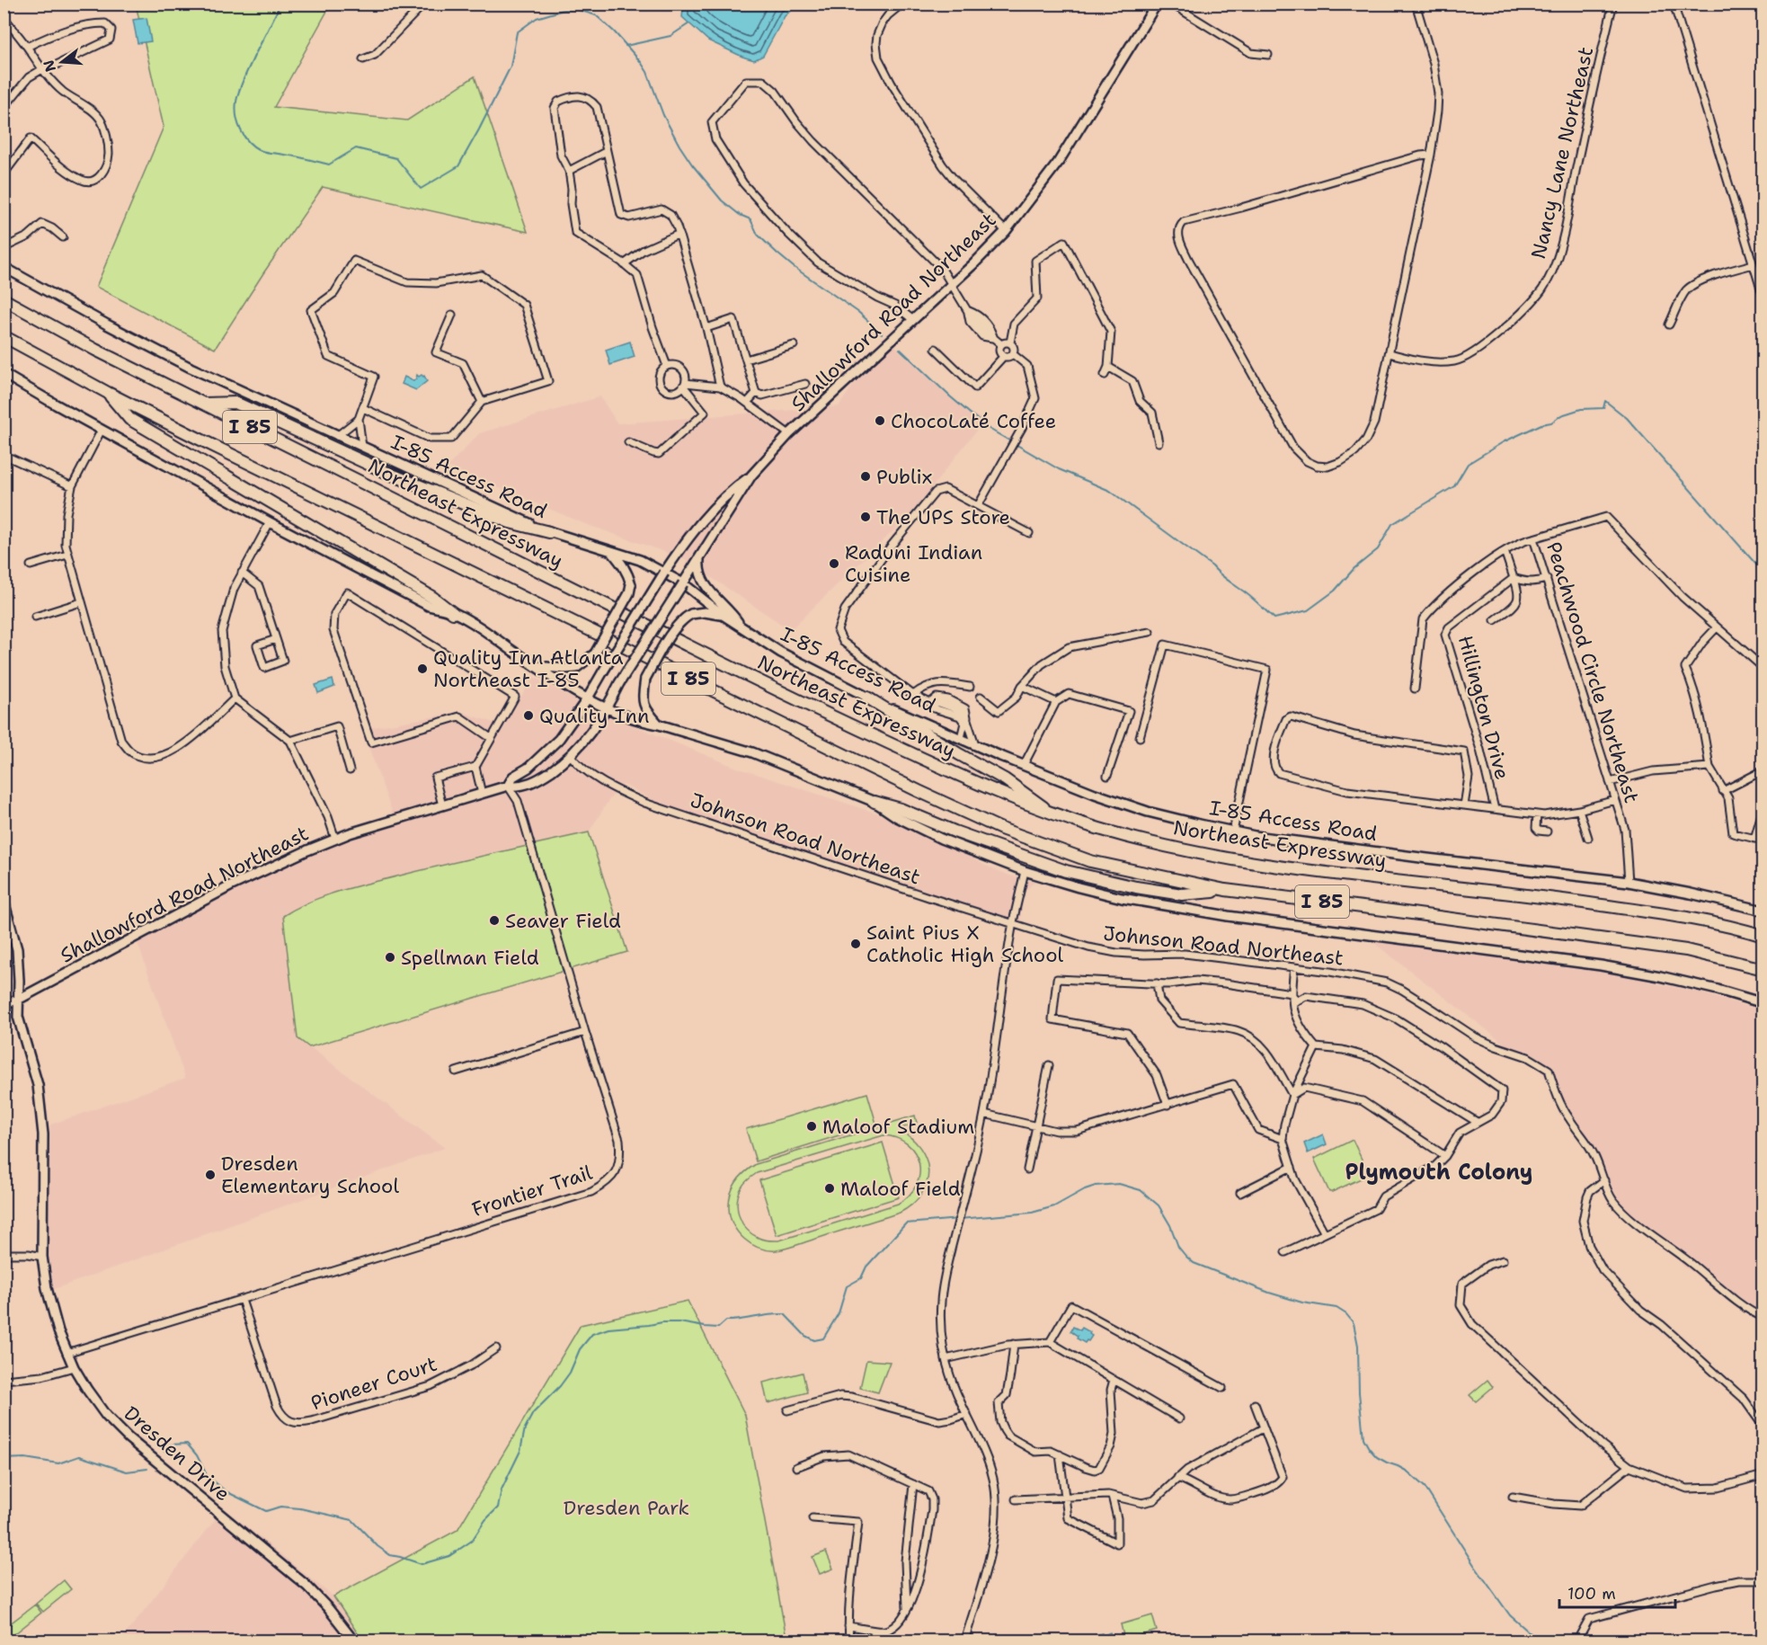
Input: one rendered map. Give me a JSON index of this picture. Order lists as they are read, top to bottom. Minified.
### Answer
{"streets":{"highway":["I 85","Northeast Expressway"],"main road":["Shallowford Road Northeast","I-85 Access Road","Dresden Drive"],"street":["Nancy Lane Northeast","Peachwood Circle Northeast","Hillington Drive","Johnson Road Northeast","Frontier Trail","Pioneer Court"]},"crossings":[["Shallowford Road Northeast","I-85 Access Road"],["Shallowford Road Northeast","Johnson Road Northeast"],["Shallowford Road Northeast","Frontier Trail"],["Shallowford Road Northeast","Dresden Drive"],["I-85 Access Road","Peachwood Circle Northeast"],["Frontier Trail","Pioneer Court"],["Frontier Trail","Dresden Drive"]],"districts":["Plymouth Colony"],"parks":["Dresden Park"],"places":["ChocoLaté Coffee","Publix","The UPS Store","Raduni Indian Cuisine","Quality Inn Atlanta Northeast I-85","Quality Inn","Seaver Field","Saint Pius X Catholic High School","Spellman Field","Maloof Stadium","Dresden Elementary School","Maloof Field"],"scale_bar":"100 m","north":"left"}
